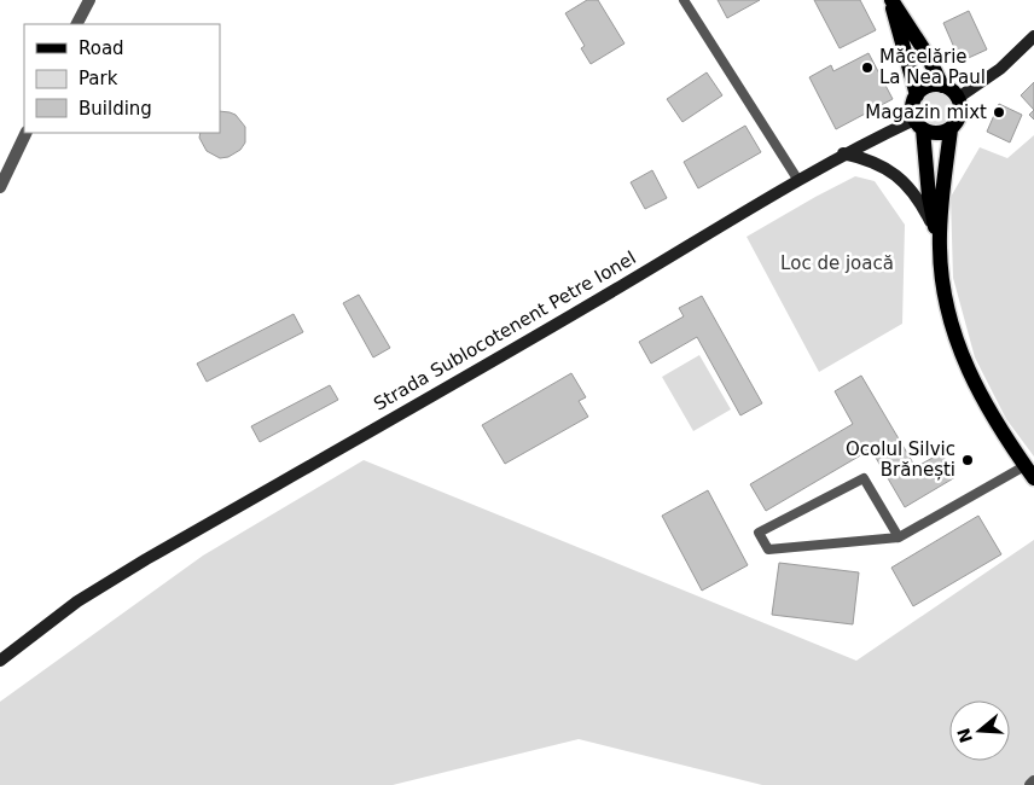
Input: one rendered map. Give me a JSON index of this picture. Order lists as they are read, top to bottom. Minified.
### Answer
{"streets":{"main road":["Strada Sublocotenent Petre Ionel"]},"parks":["Loc de joacă"],"places":["Măcelărie La Nea Paul","Magazin mixt","Ocolul Silvic Brănești"],"legend":["Road","Park","Building"],"north":"left"}
